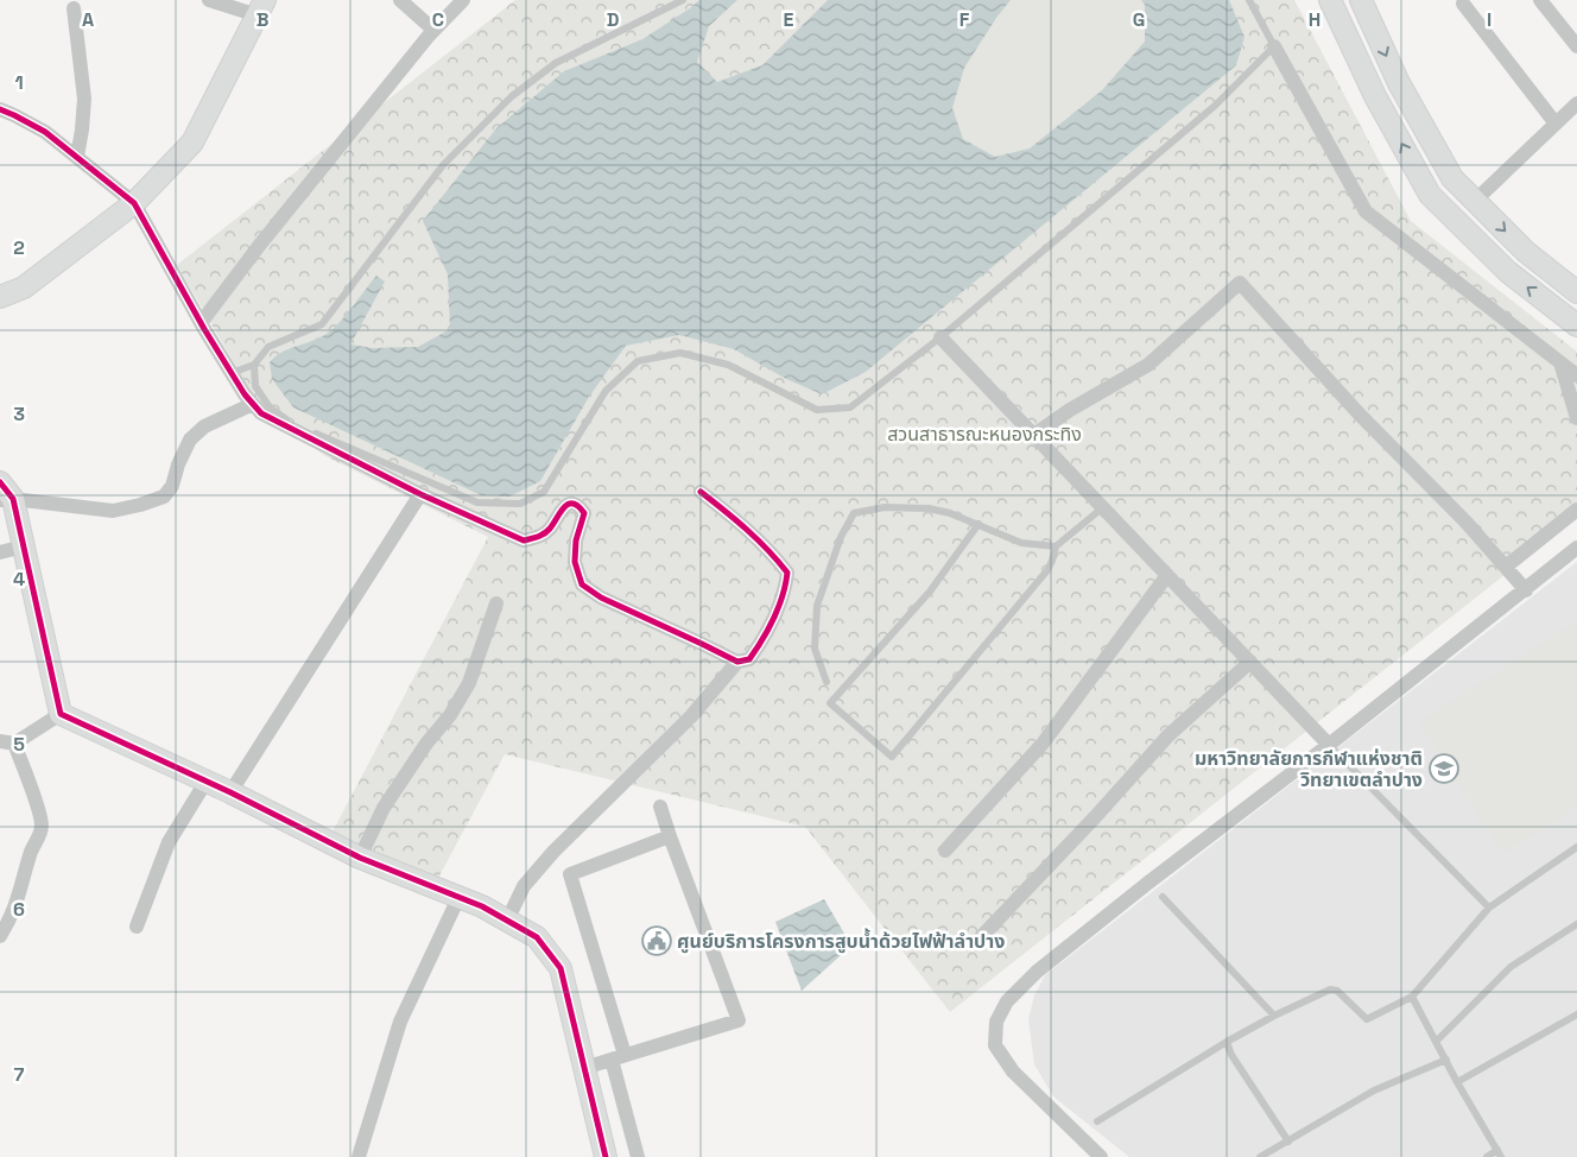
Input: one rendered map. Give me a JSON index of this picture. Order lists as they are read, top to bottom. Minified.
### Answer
{"parks":["สวนสาธารณะหนองกระทิง"],"places":{"school or university":["มหาวิทยาลัยการกีฬาแห่งชาติ วิทยาเขตลำปาง"],"public building":["ศูนย์บริการโครงการสูบน้ำด้วยไฟฟ้าลําปาง"]},"grid":{"columns":["A","B","C","D","E","F","G","H","I"],"rows":["1","2","3","4","5","6","7"]}}
